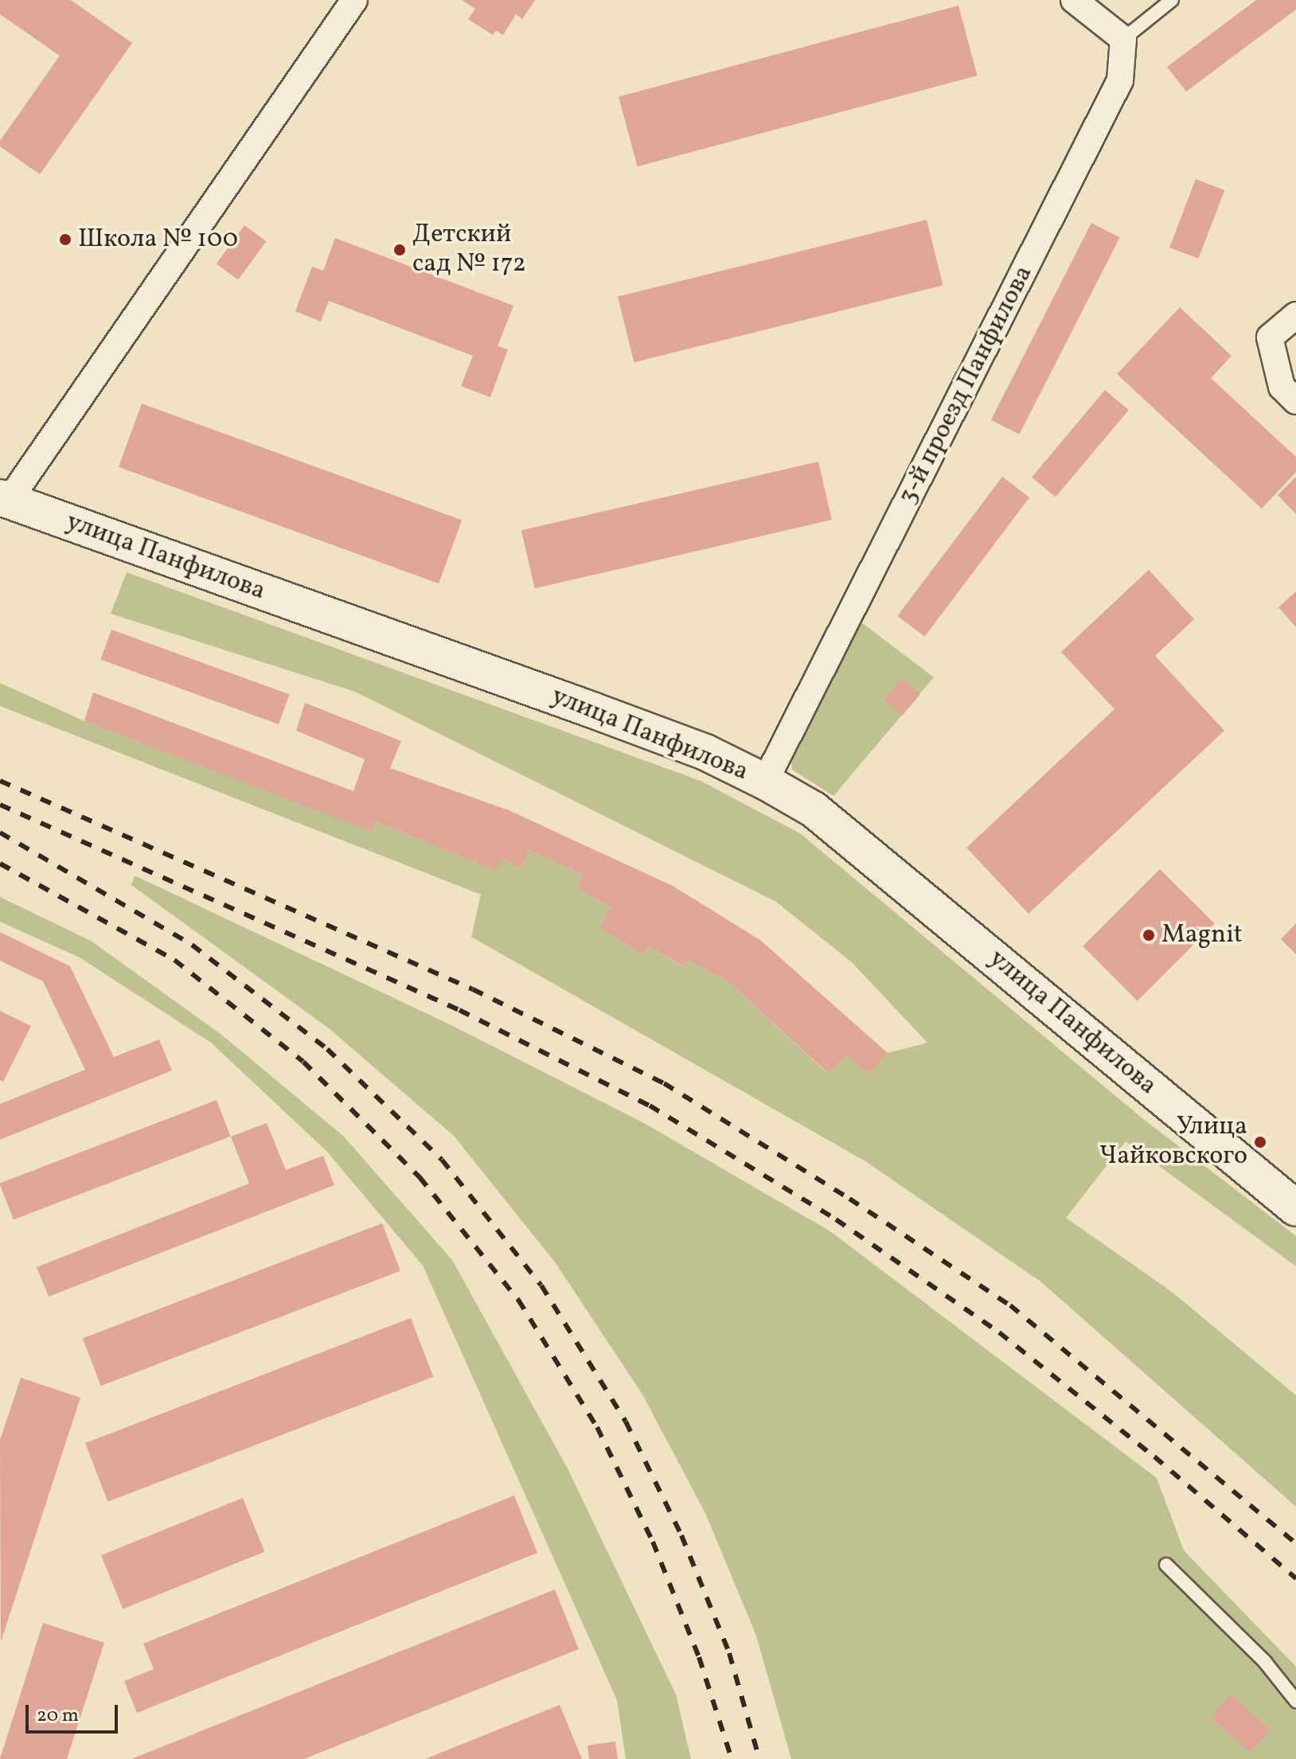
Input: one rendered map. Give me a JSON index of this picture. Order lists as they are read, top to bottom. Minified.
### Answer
{"streets":{"main road":["улица Панфилова"],"street":["3-й проезд Панфилова"]},"crossings":[["3-й проезд Панфилова","улица Панфилова"]],"places":["Школа № 100","Детский сад № 172","Magnit","Улица Чайковского"],"scale_bar":"20 m"}
